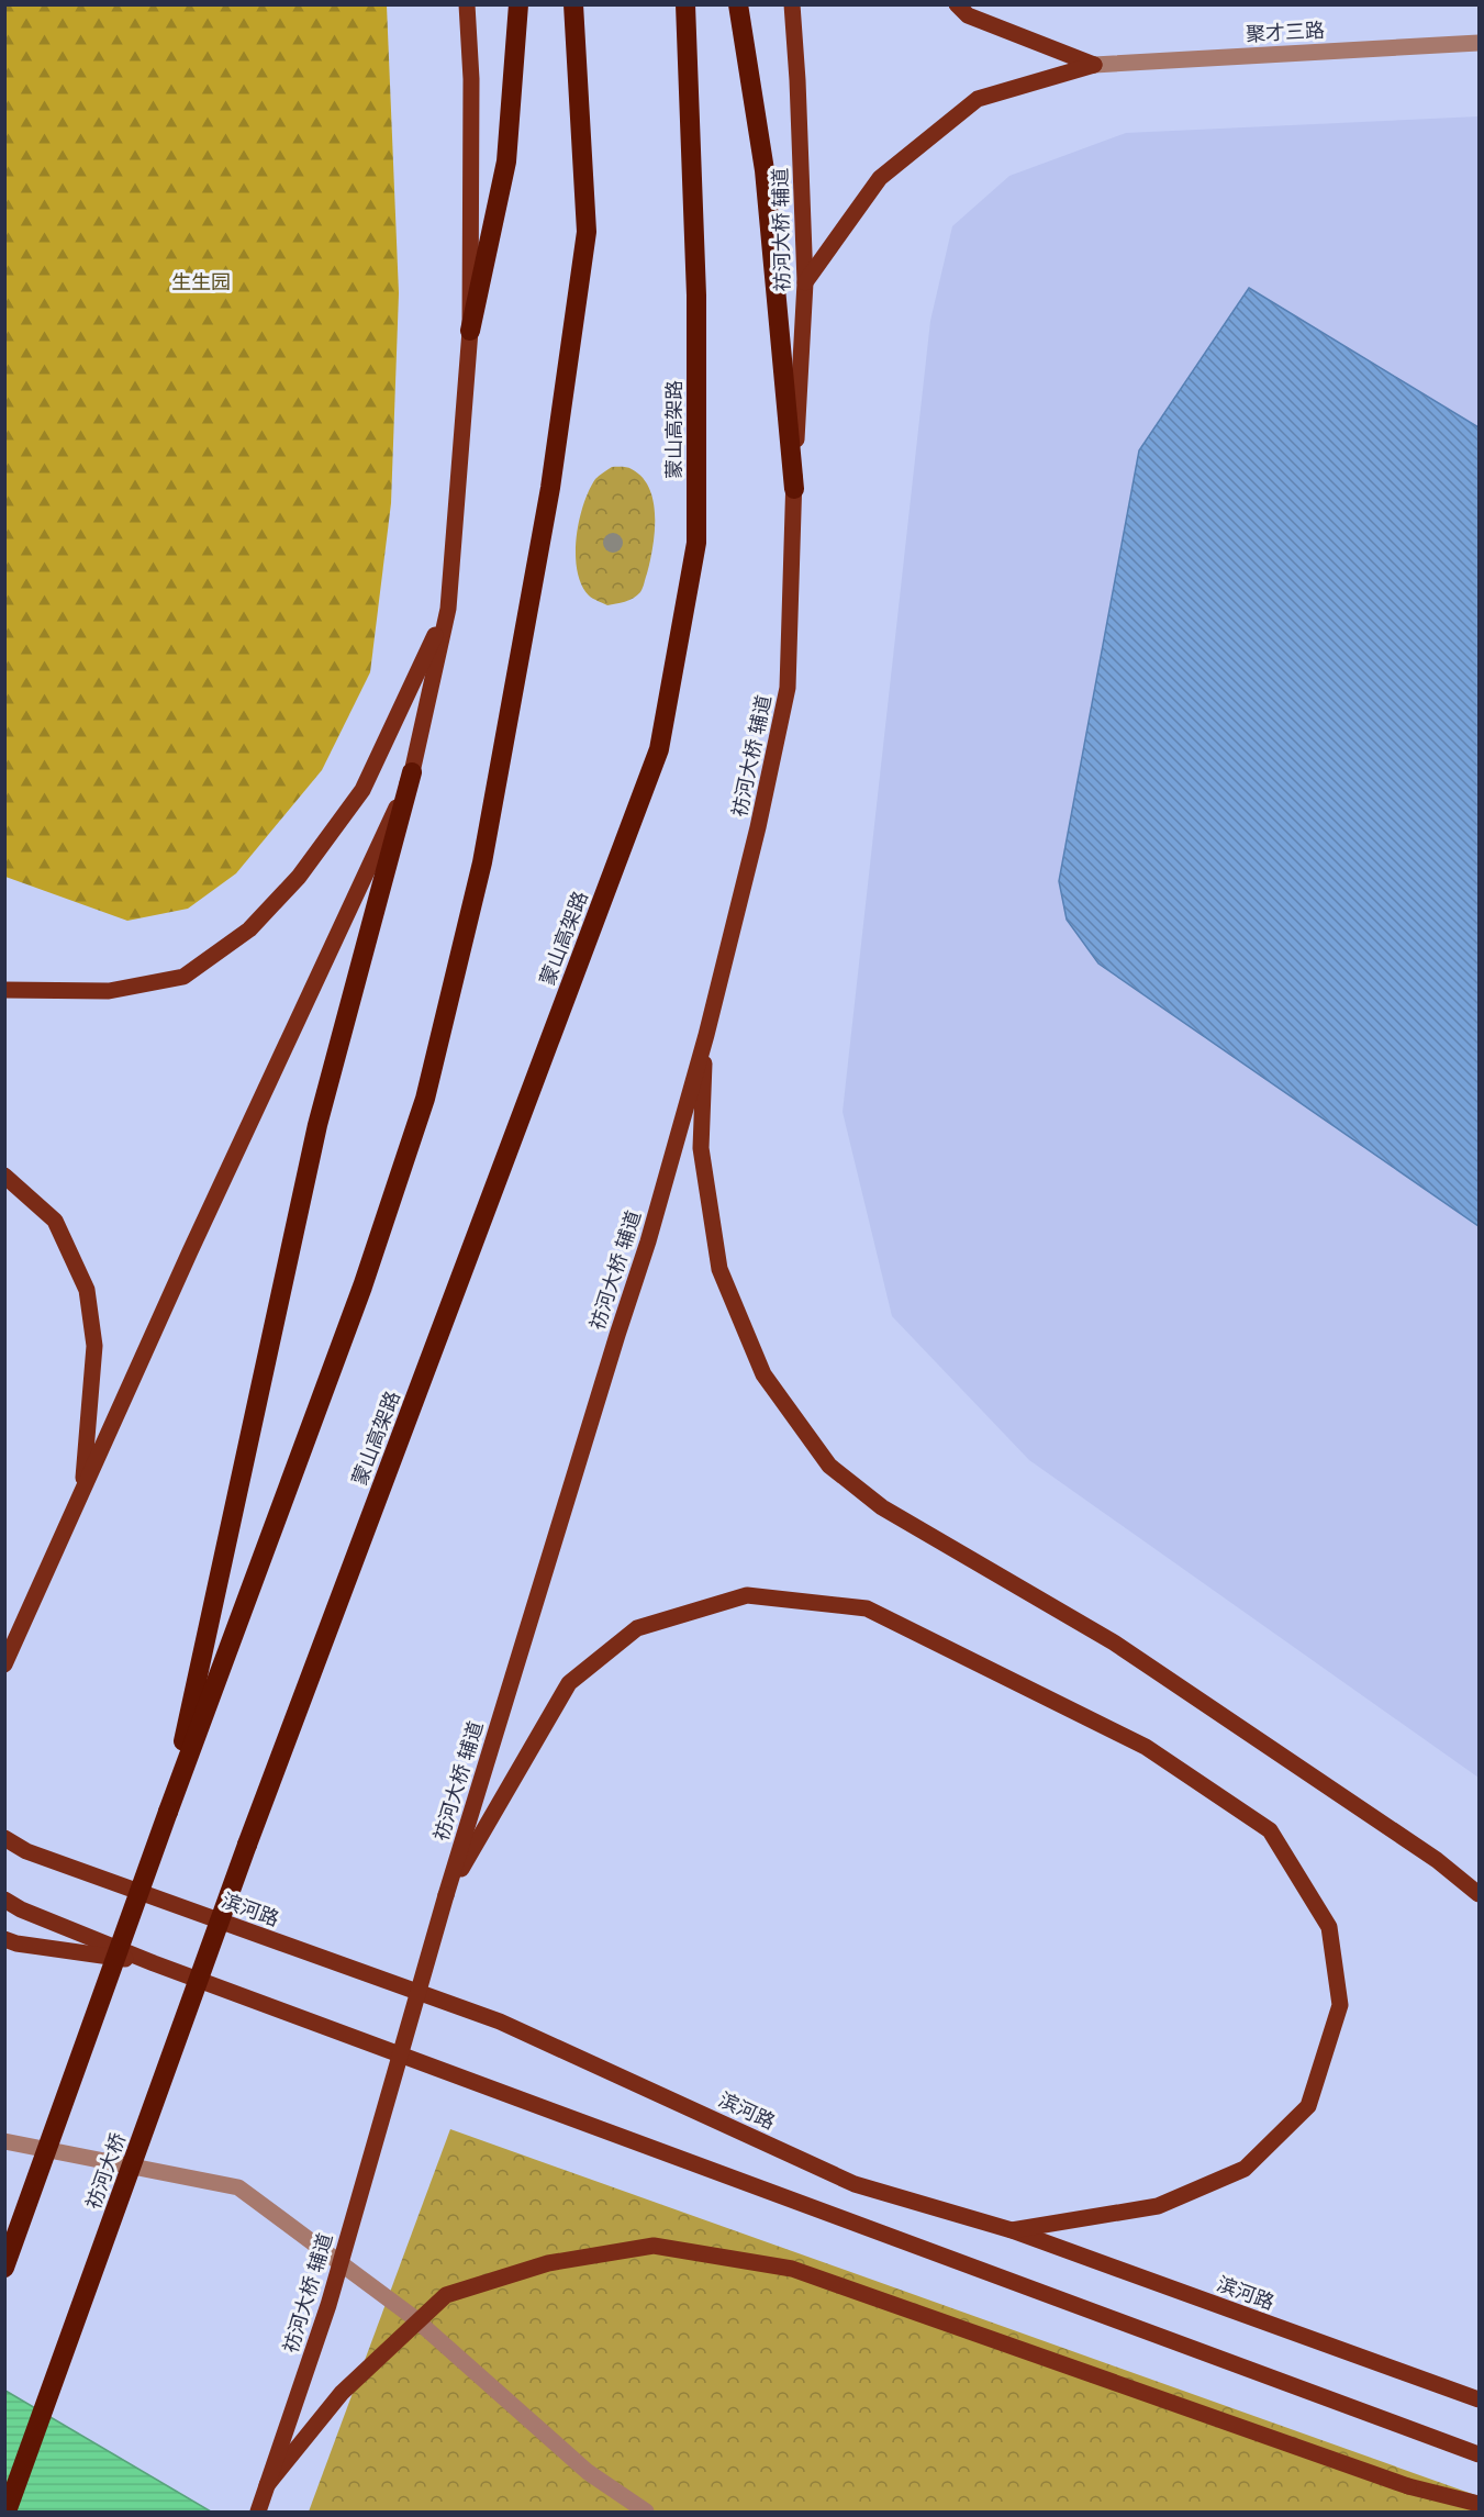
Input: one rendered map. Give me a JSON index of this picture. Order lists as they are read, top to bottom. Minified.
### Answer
{"streets":{"highway":["蒙山高架路","祊河大桥"],"main road":["祊河大桥 辅道","滨河路"],"street":["聚才三路"]},"crossings":[["蒙山高架路","祊河大桥"]],"parks":["生生园"]}
